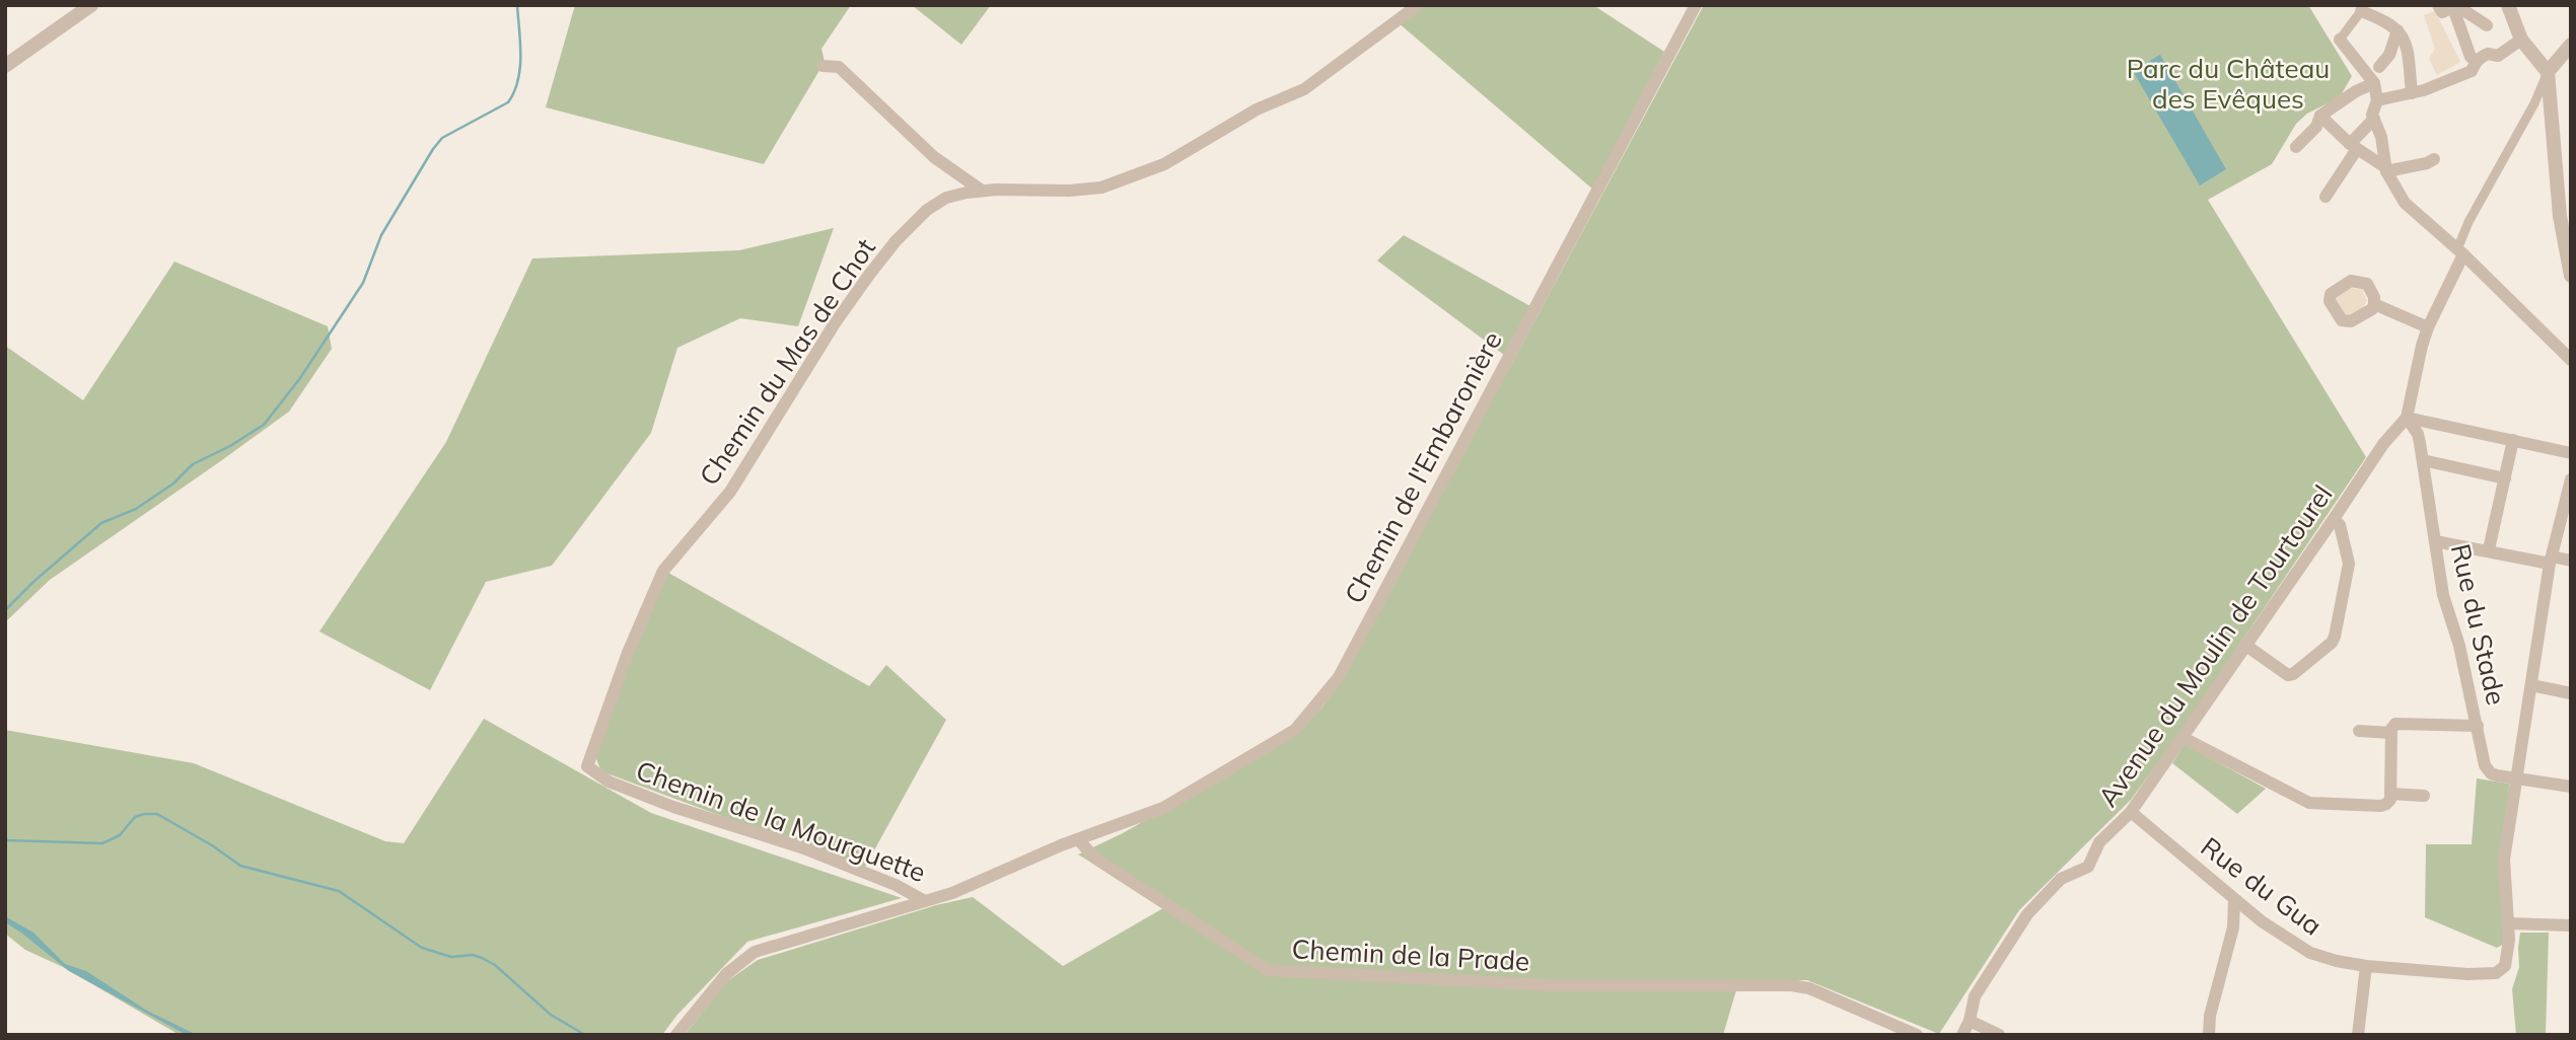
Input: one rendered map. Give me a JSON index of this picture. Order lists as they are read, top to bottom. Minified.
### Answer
{"streets":{"street":["Chemin du Mas de Chot","Chemin de l'Embaronière","Rue du Stade","Avenue du Moulin de Tourtourel","Chemin de la Mourguette","Rue du Gua","Chemin de la Prade"]},"crossings":[["Chemin du Mas de Chot","Chemin de la Mourguette"],["Chemin de l'Embaronière","Chemin de la Mourguette"],["Chemin de l'Embaronière","Chemin de la Prade"],["Rue du Stade","Avenue du Moulin de Tourtourel"],["Avenue du Moulin de Tourtourel","Rue du Gua"],["Chemin de la Mourguette","Chemin de la Prade"]],"parks":["Parc du Château des Evêques"]}
